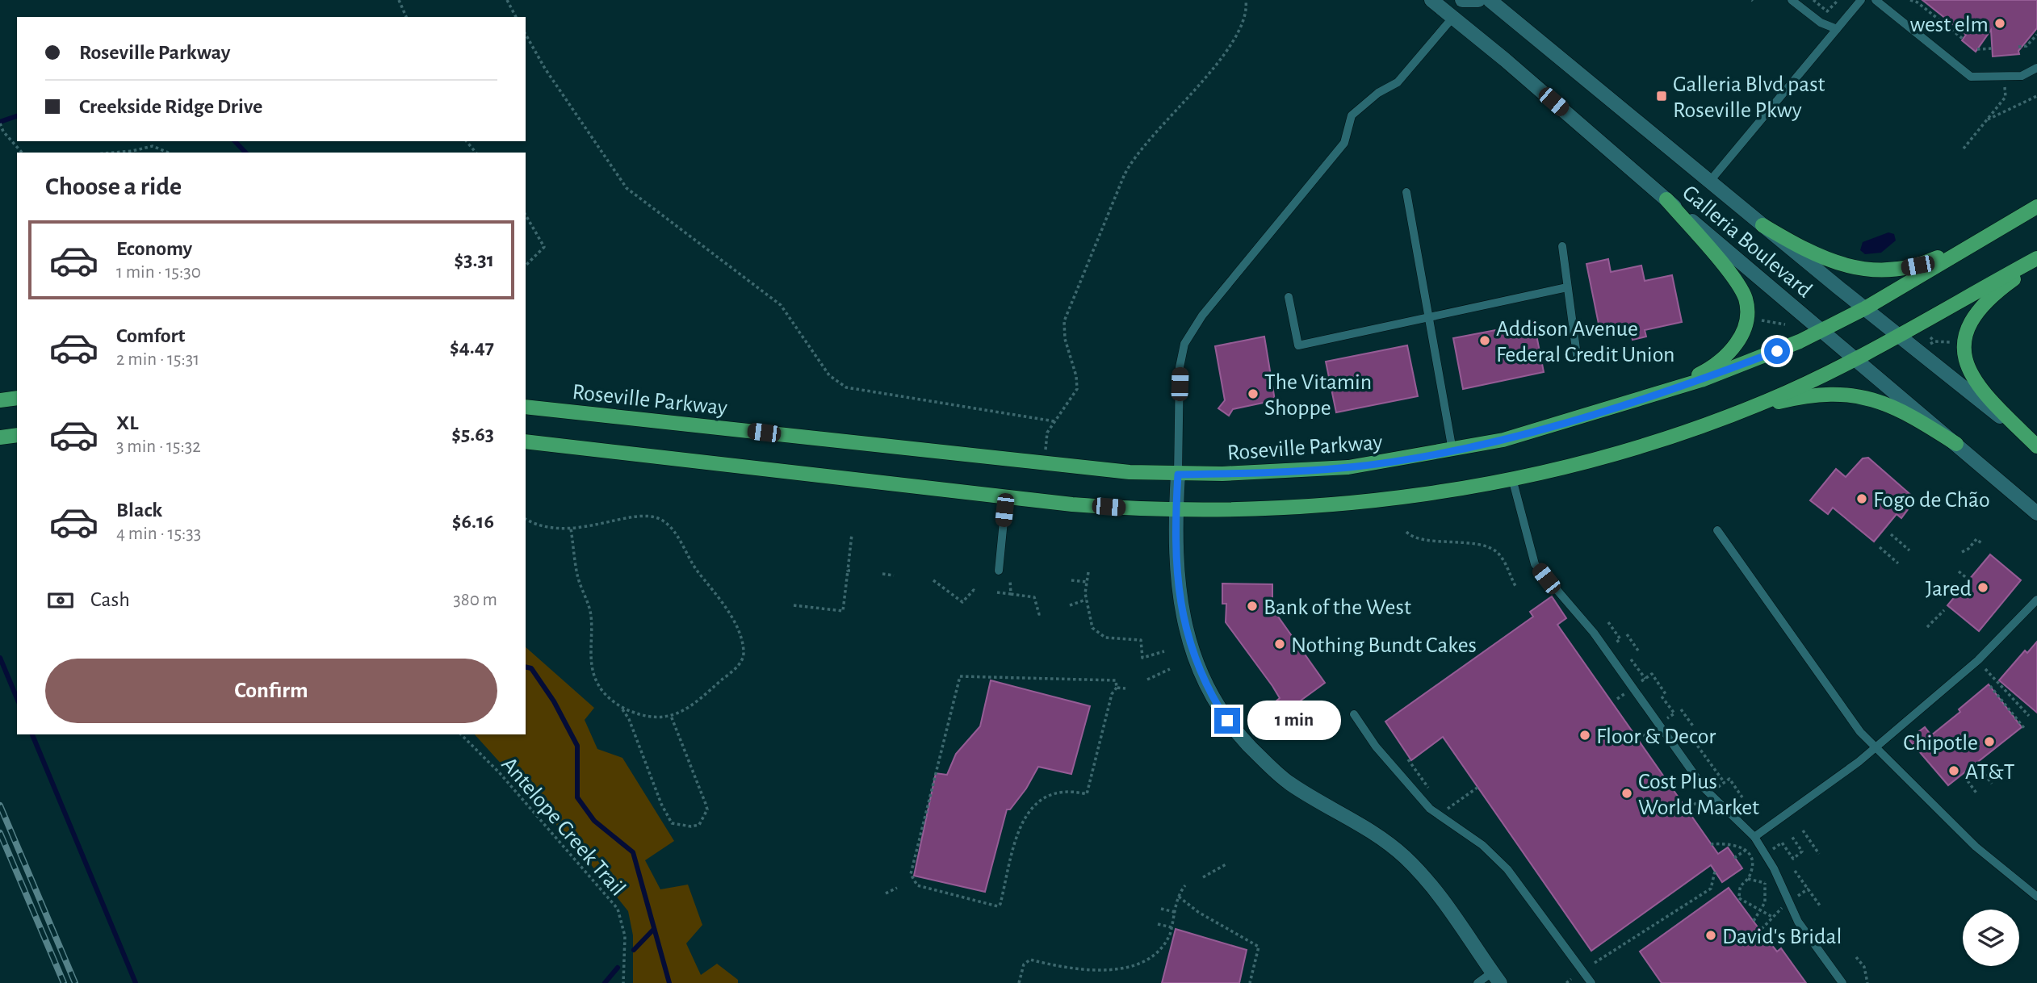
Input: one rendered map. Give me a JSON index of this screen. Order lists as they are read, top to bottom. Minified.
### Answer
{"streets":{"main road":["Galleria Boulevard","Roseville Parkway"],"path":["Antelope Creek Trail"]},"crossings":[["Galleria Boulevard","Roseville Parkway"]],"places":{"other":["west elm","Addison Avenue Federal Credit Union","The Vitamin Shoppe","Fogo de Chão","Jared","Bank of the West","Nothing Bundt Cakes","Floor & Decor","Chipotle","AT&T","Cost Plus World Market","David's Bridal"],"transit":["Galleria Blvd past Roseville Pkwy"]},"page":{"banner":["Roseville Parkway","Creekside Ridge Drive"],"heading":"Choose a ride","list":[{"name":"Economy","note":"1 min · 15:30","value":"$3.31"},{"name":"Comfort","note":"2 min · 15:31","value":"$4.47"},{"name":"XL","note":"3 min · 15:32","value":"$5.63"},{"name":"Black","note":"4 min · 15:33","value":"$6.16"}],"pay":["Cash","380 m"],"buttons":"Confirm","bubble":"1 min"}}
